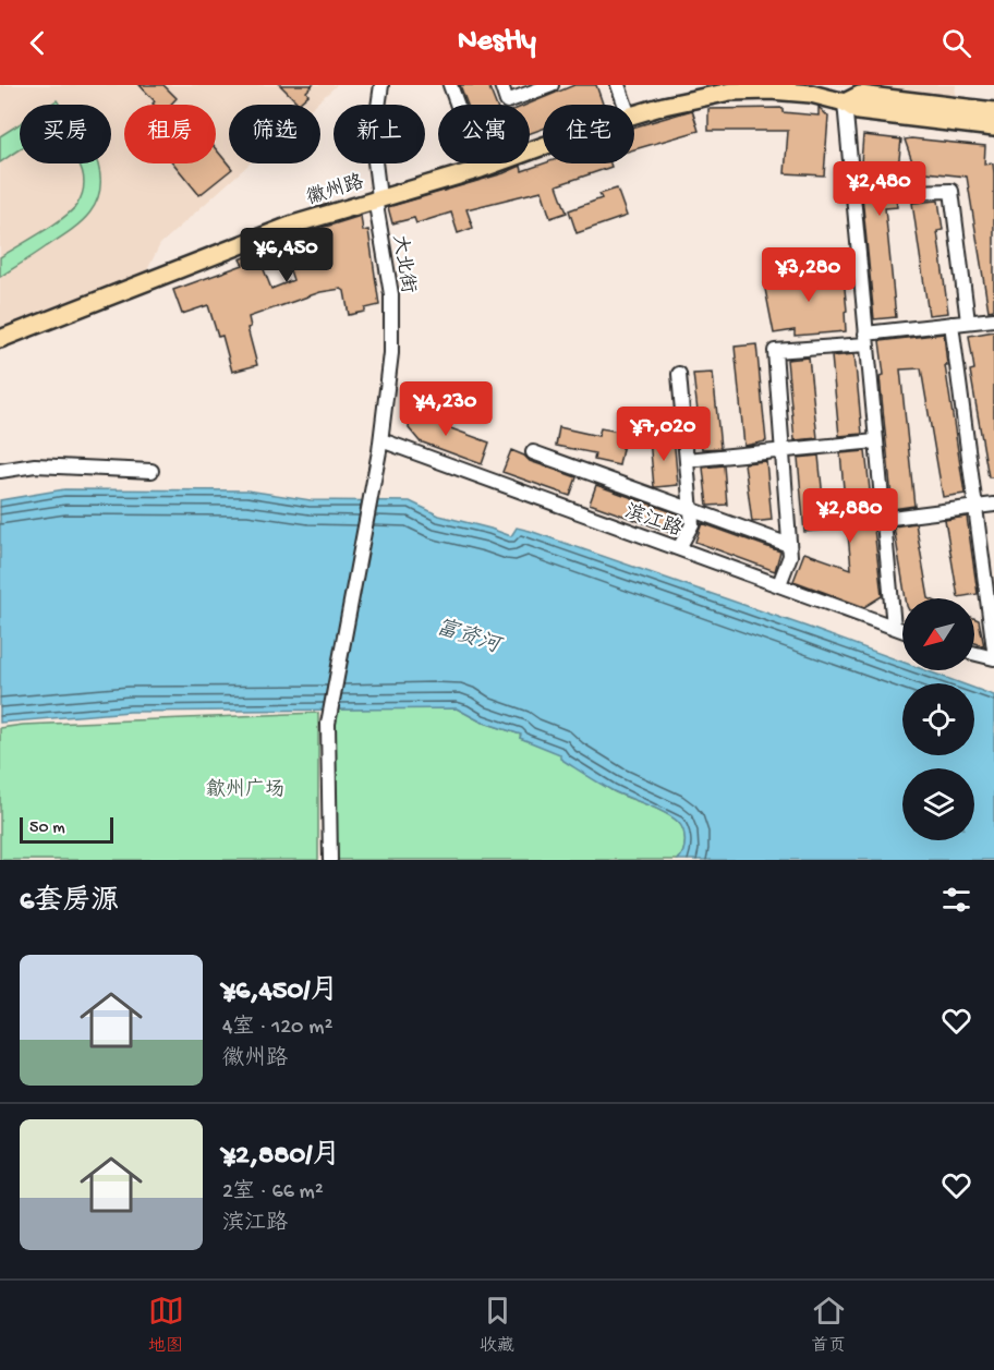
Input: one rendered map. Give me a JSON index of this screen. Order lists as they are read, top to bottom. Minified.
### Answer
{"streets":{"main road":["徽州路"],"street":["大北街","滨江路"]},"crossings":[["徽州路","大北街"],["大北街","滨江路"]],"water":["富资河"],"parks":["歙州广场"],"scale_bar":"50 m","north":"bottom left","page":{"header":"Nestly","chip":["买房","租房","筛选","新上","公寓","住宅"],"price":["¥2,480","¥6,450","¥3,280","¥4,230","¥7,020","¥2,880"],"scale":"50 m","heading":"6套房源","list":[{"name":"¥6,450/月","note":"4室 · 120 m² · 徽州路"},{"name":"¥2,880/月","note":"2室 · 66 m² · 滨江路"}],"tabs":["地图","收藏","首页"]}}
